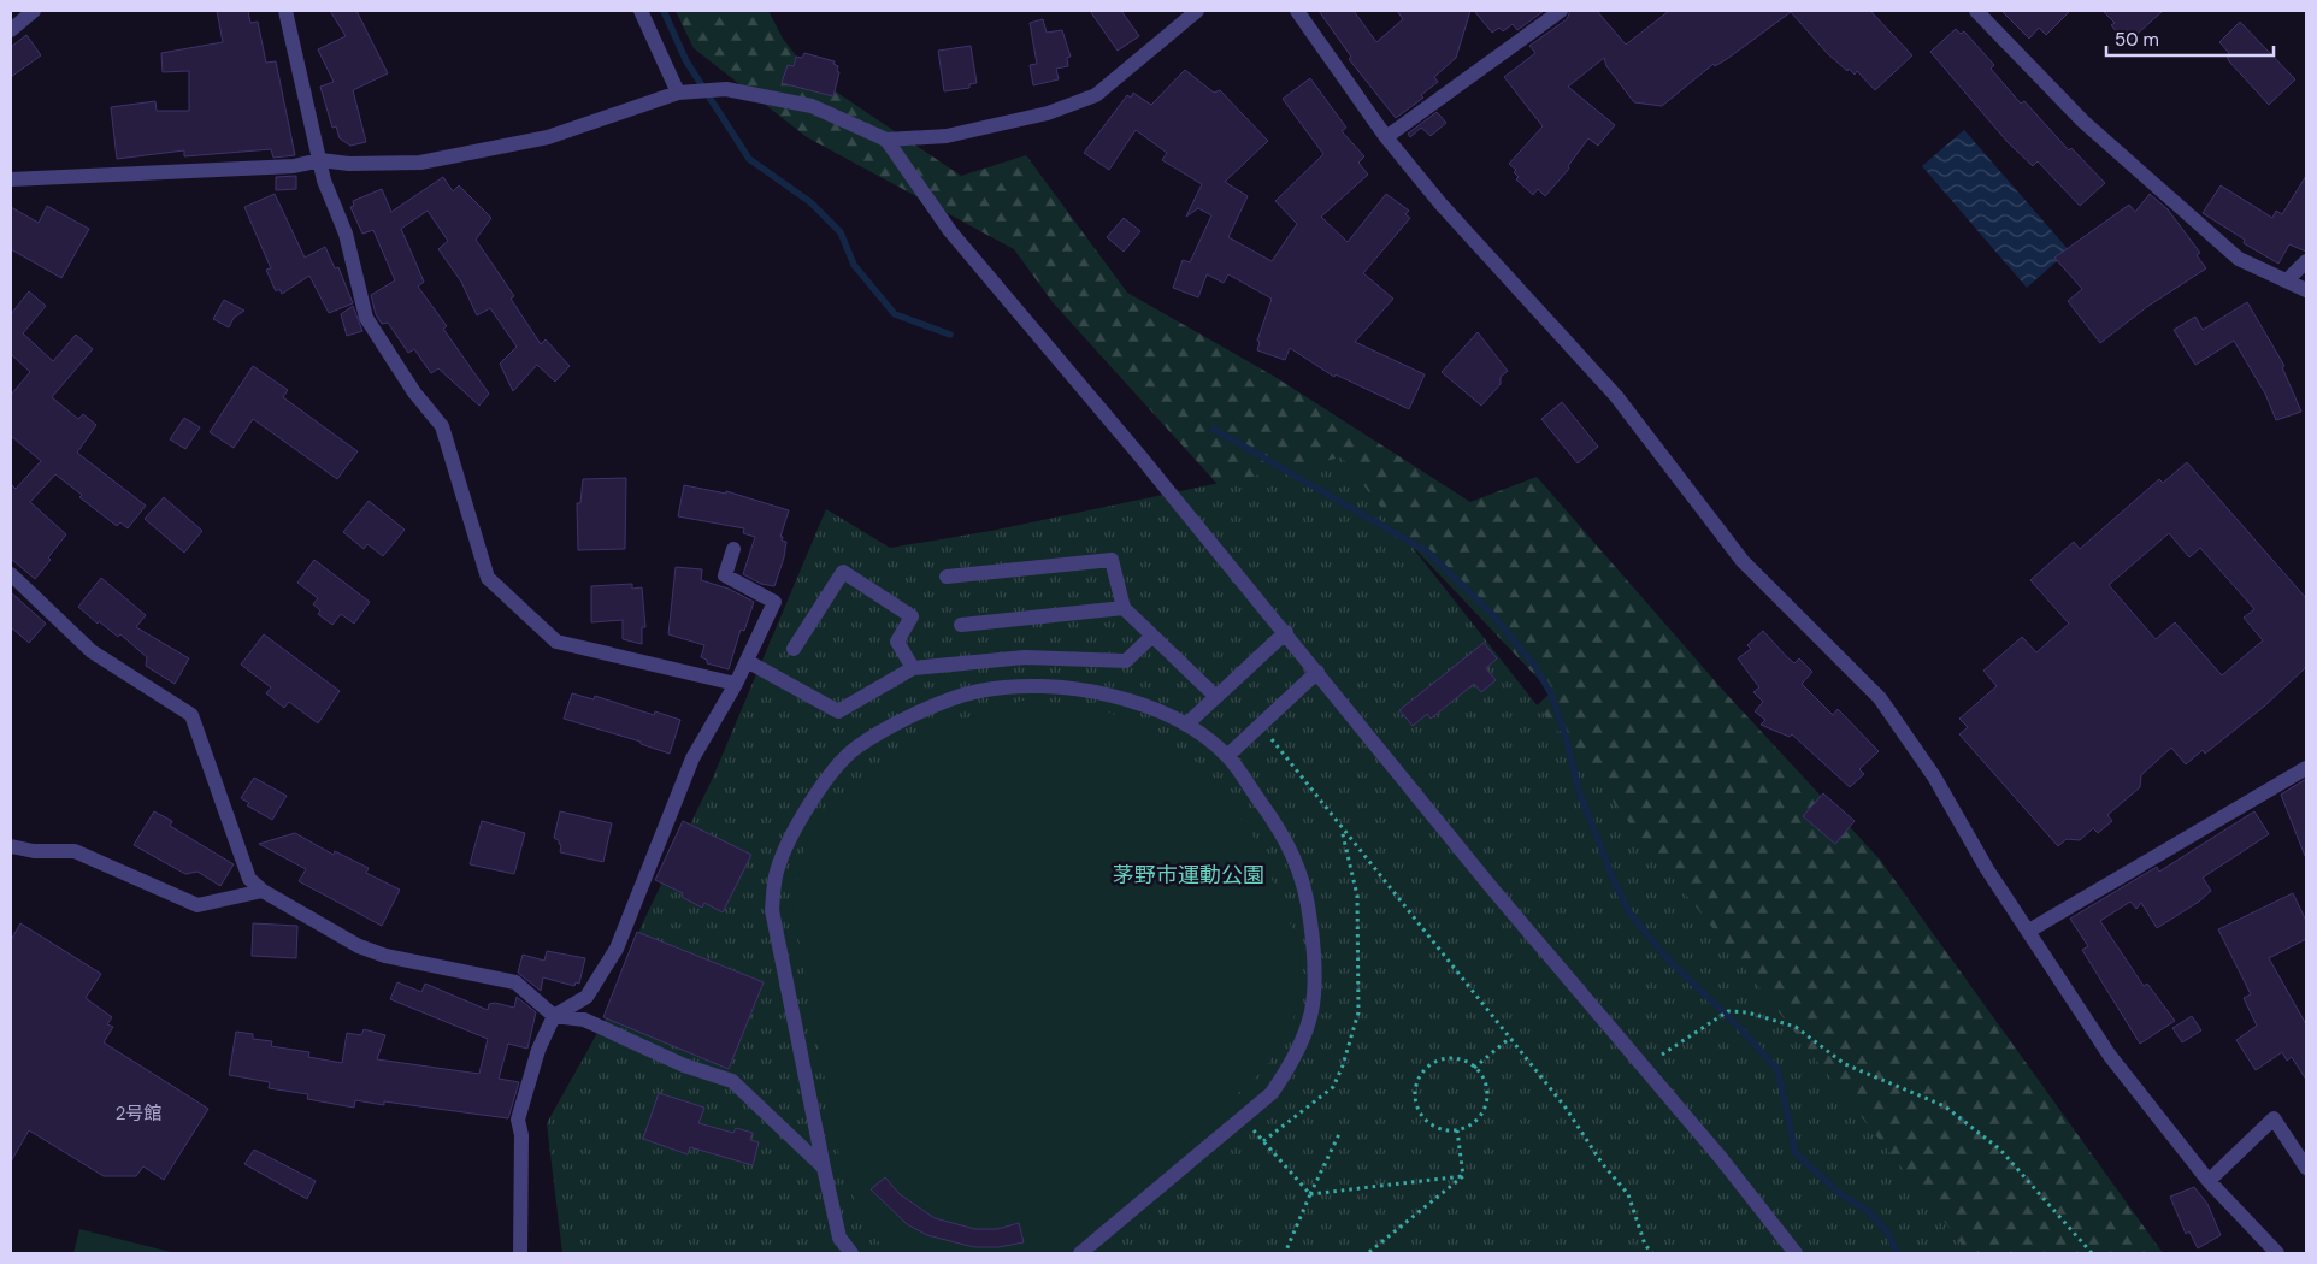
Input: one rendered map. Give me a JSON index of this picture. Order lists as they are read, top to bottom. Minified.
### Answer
{"parks":["茅野市運動公園"],"house_numbers":["2号館"],"scale_bar":"50 m"}
